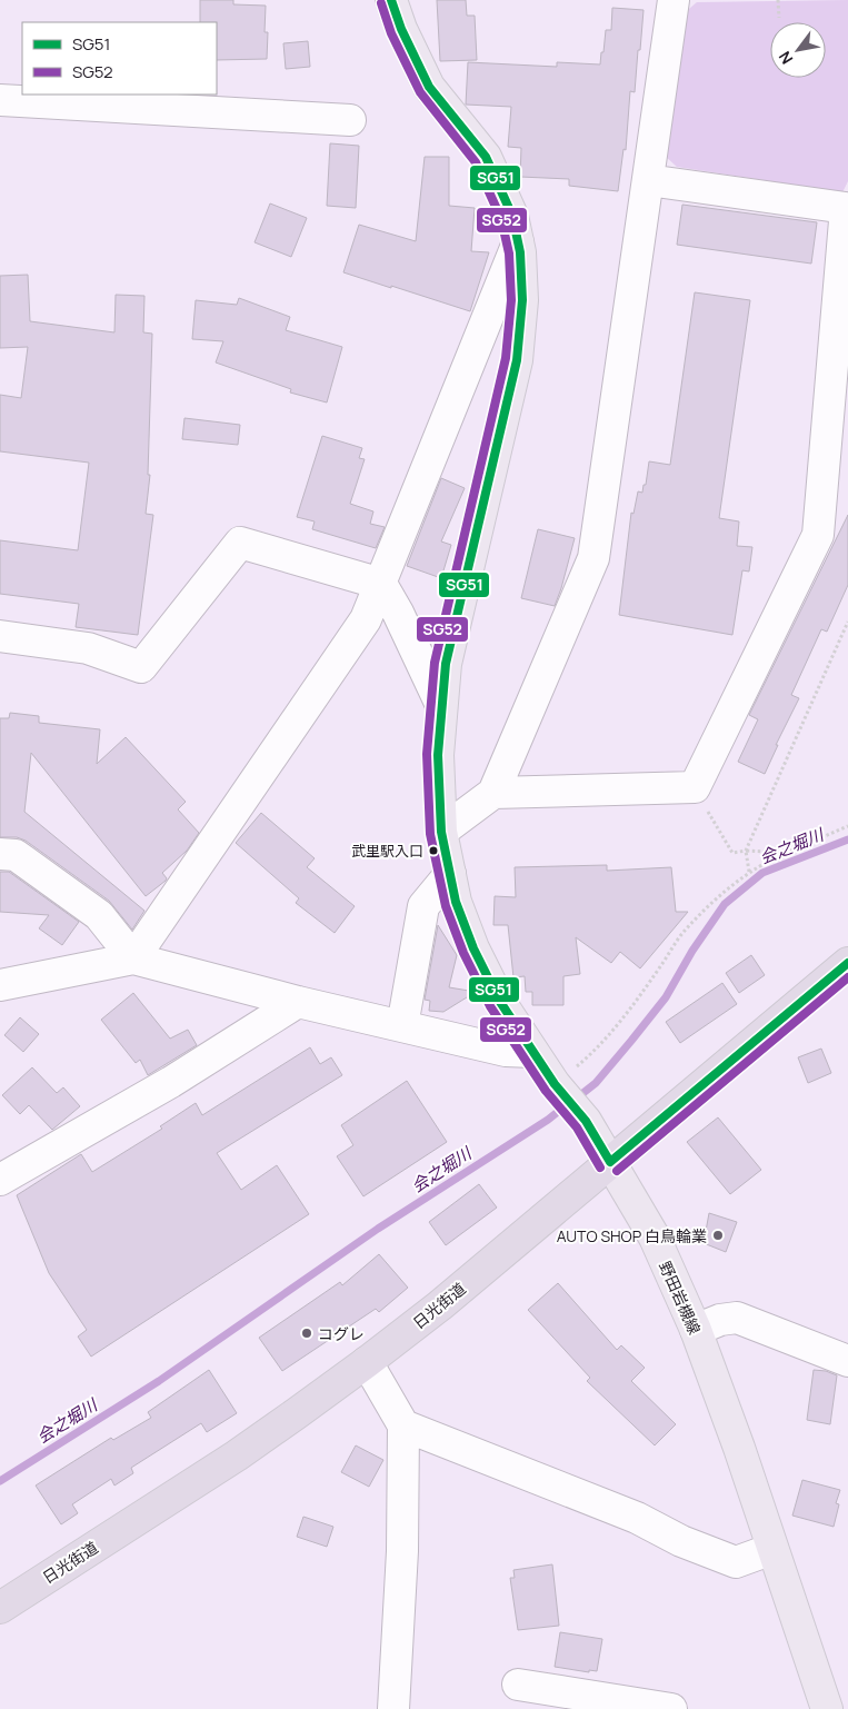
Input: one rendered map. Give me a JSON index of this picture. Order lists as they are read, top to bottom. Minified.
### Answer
{"streets":{"highway":["日光街道"],"main road":["野田岩槻線"]},"crossings":[["野田岩槻線","日光街道"]],"water":["会之堀川"],"places":["武里駅入口","AUTO SHOP 白鳥輪業","コグレ"],"lines":["transit line SG51","transit line SG52"],"legend":["SG51","SG52"],"north":"bottom left"}
